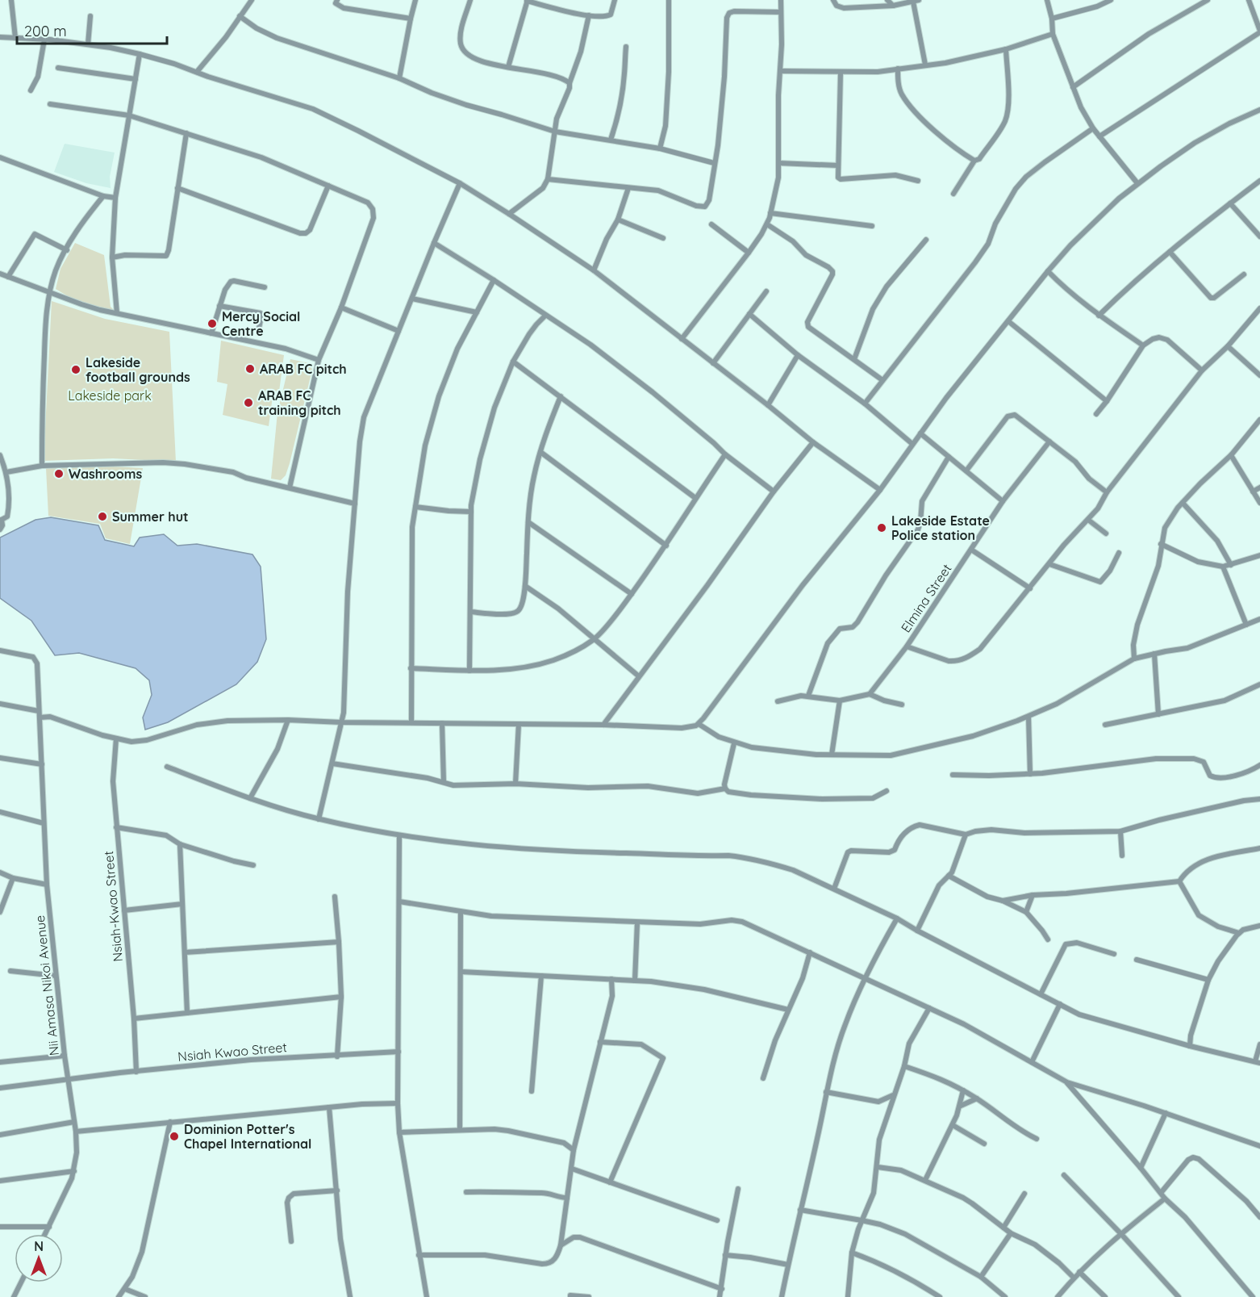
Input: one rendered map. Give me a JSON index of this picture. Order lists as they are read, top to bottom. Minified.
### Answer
{"streets":{"street":["Elmina Street","Nsiah-Kwao Street","Nii Amasa Nikoi Avenue","Nsiah Kwao Street"]},"crossings":[["Nsiah-Kwao Street","Nsiah Kwao Street"],["Nii Amasa Nikoi Avenue","Nsiah Kwao Street"]],"parks":["Lakeside park"],"places":["Mercy Social Centre","ARAB FC pitch","Lakeside football grounds","ARAB FC training pitch","Washrooms","Summer hut","Lakeside Estate Police station","Dominion Potter's Chapel International"],"scale_bar":"200 m","north":"top"}
